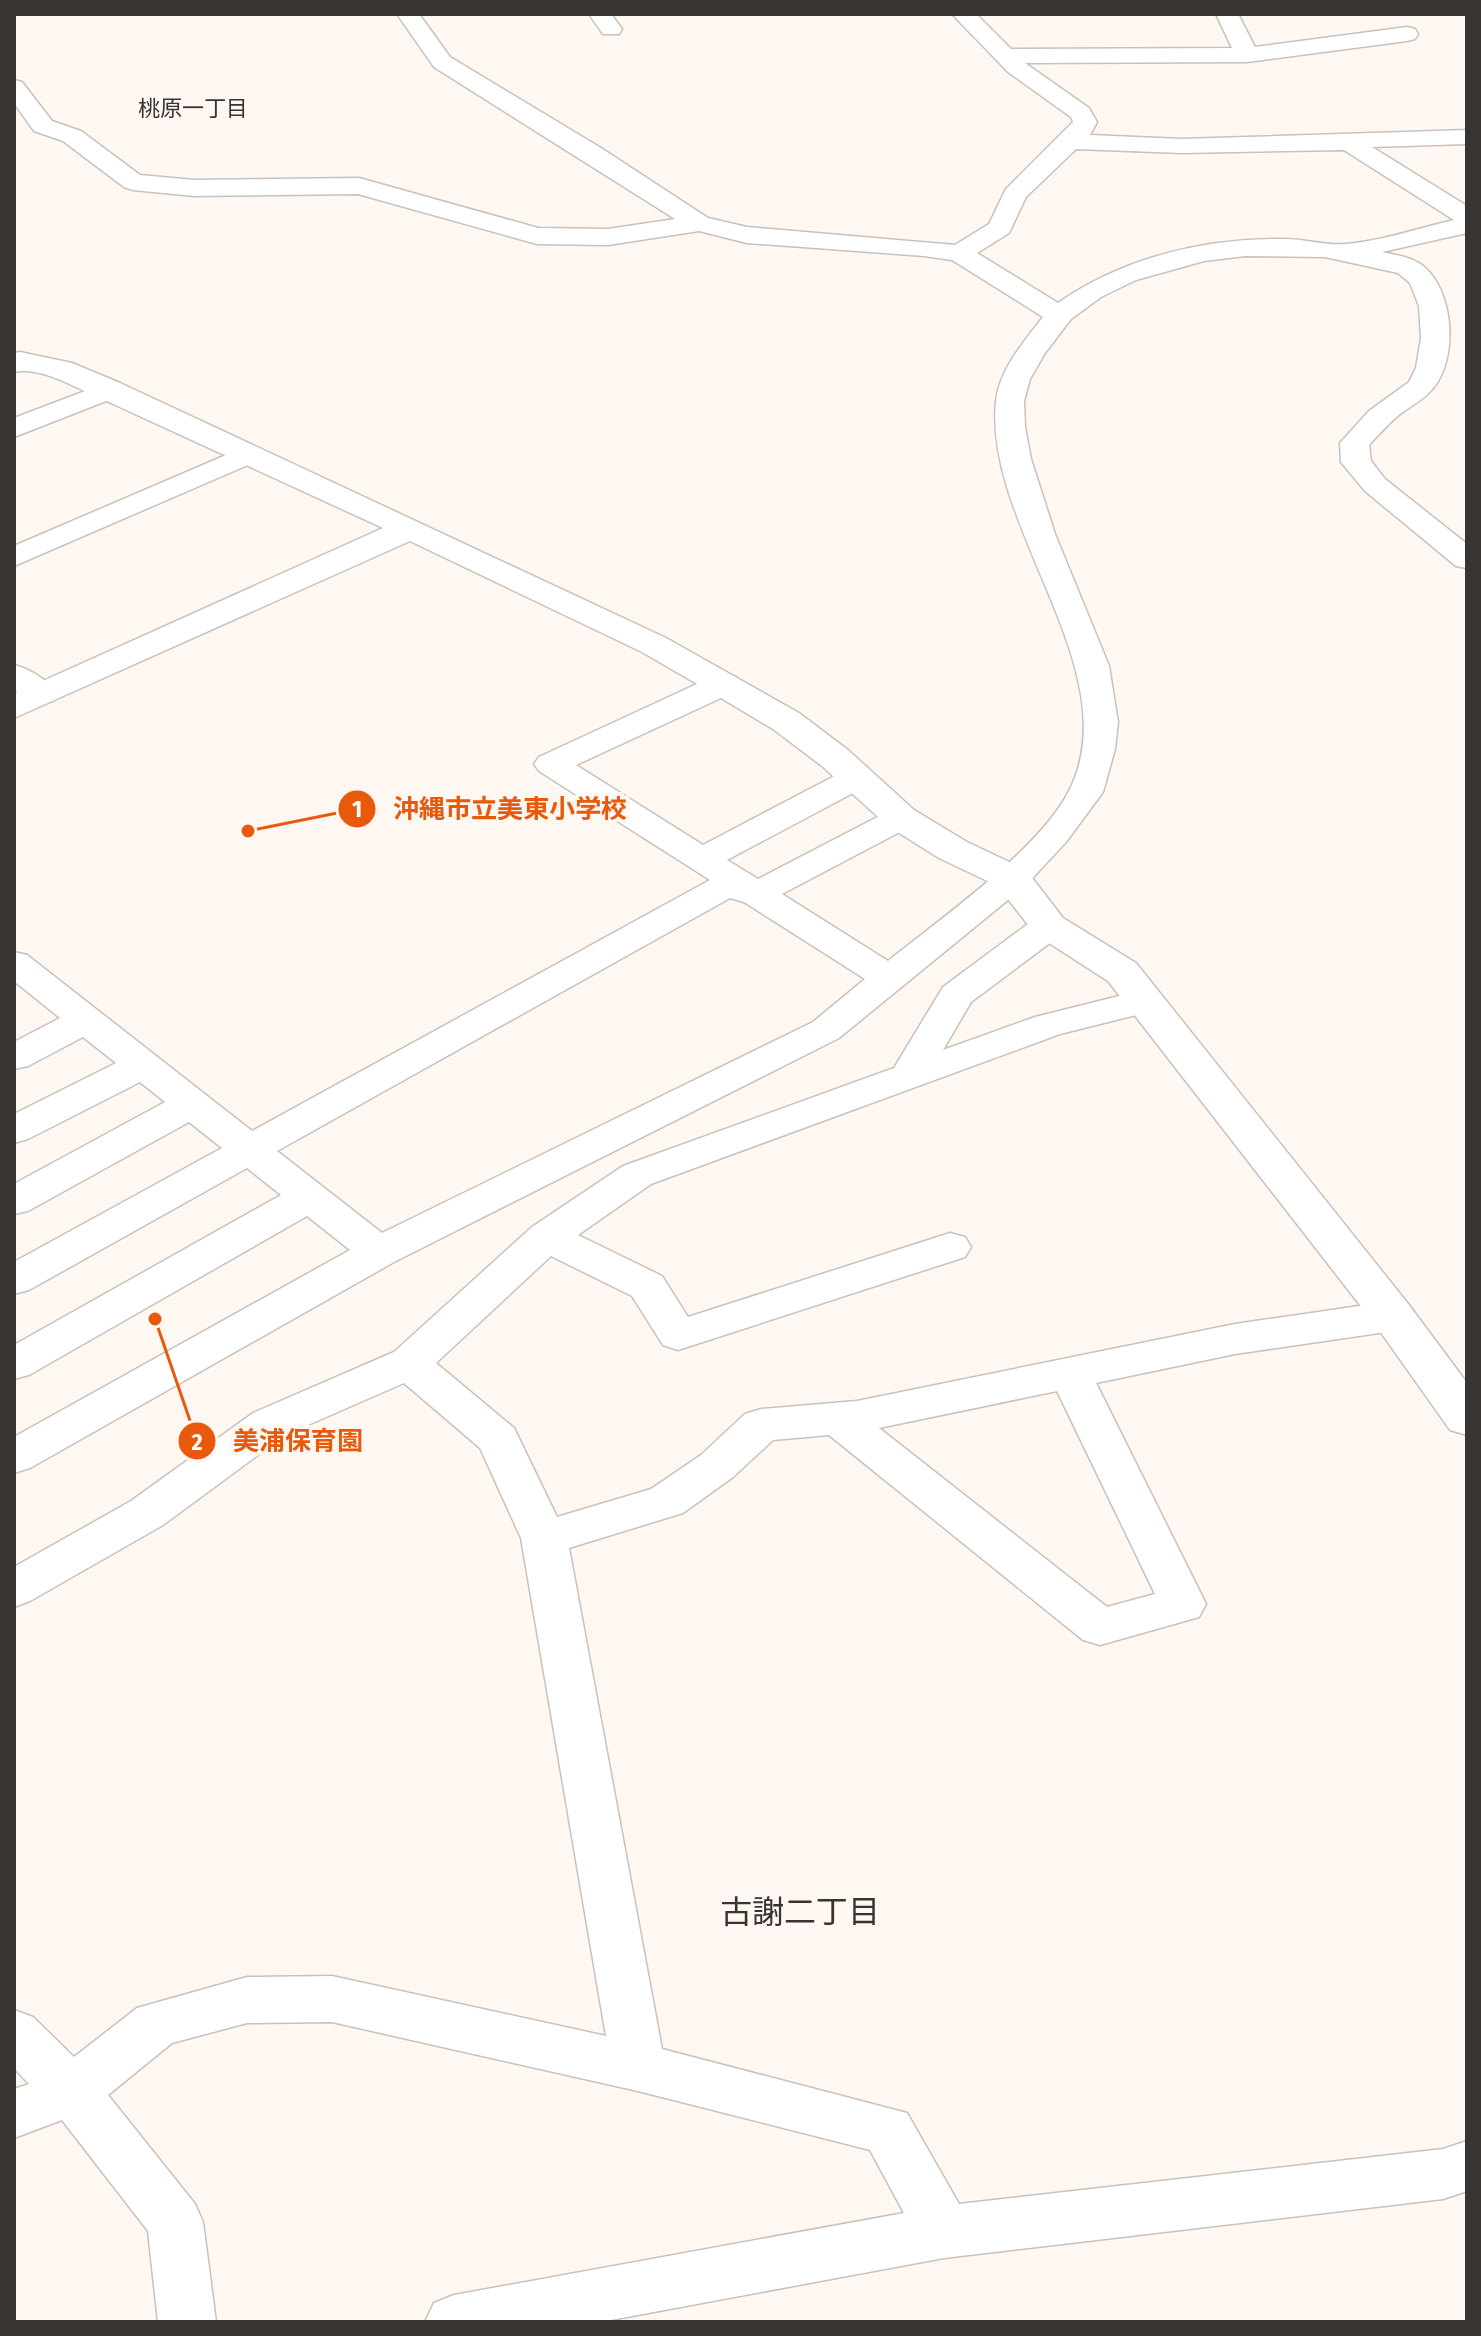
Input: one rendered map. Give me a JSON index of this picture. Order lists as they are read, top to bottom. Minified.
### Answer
{"districts":["桃原一丁目","古謝二丁目"],"places":["沖縄市立美東小学校","美浦保育園"]}
